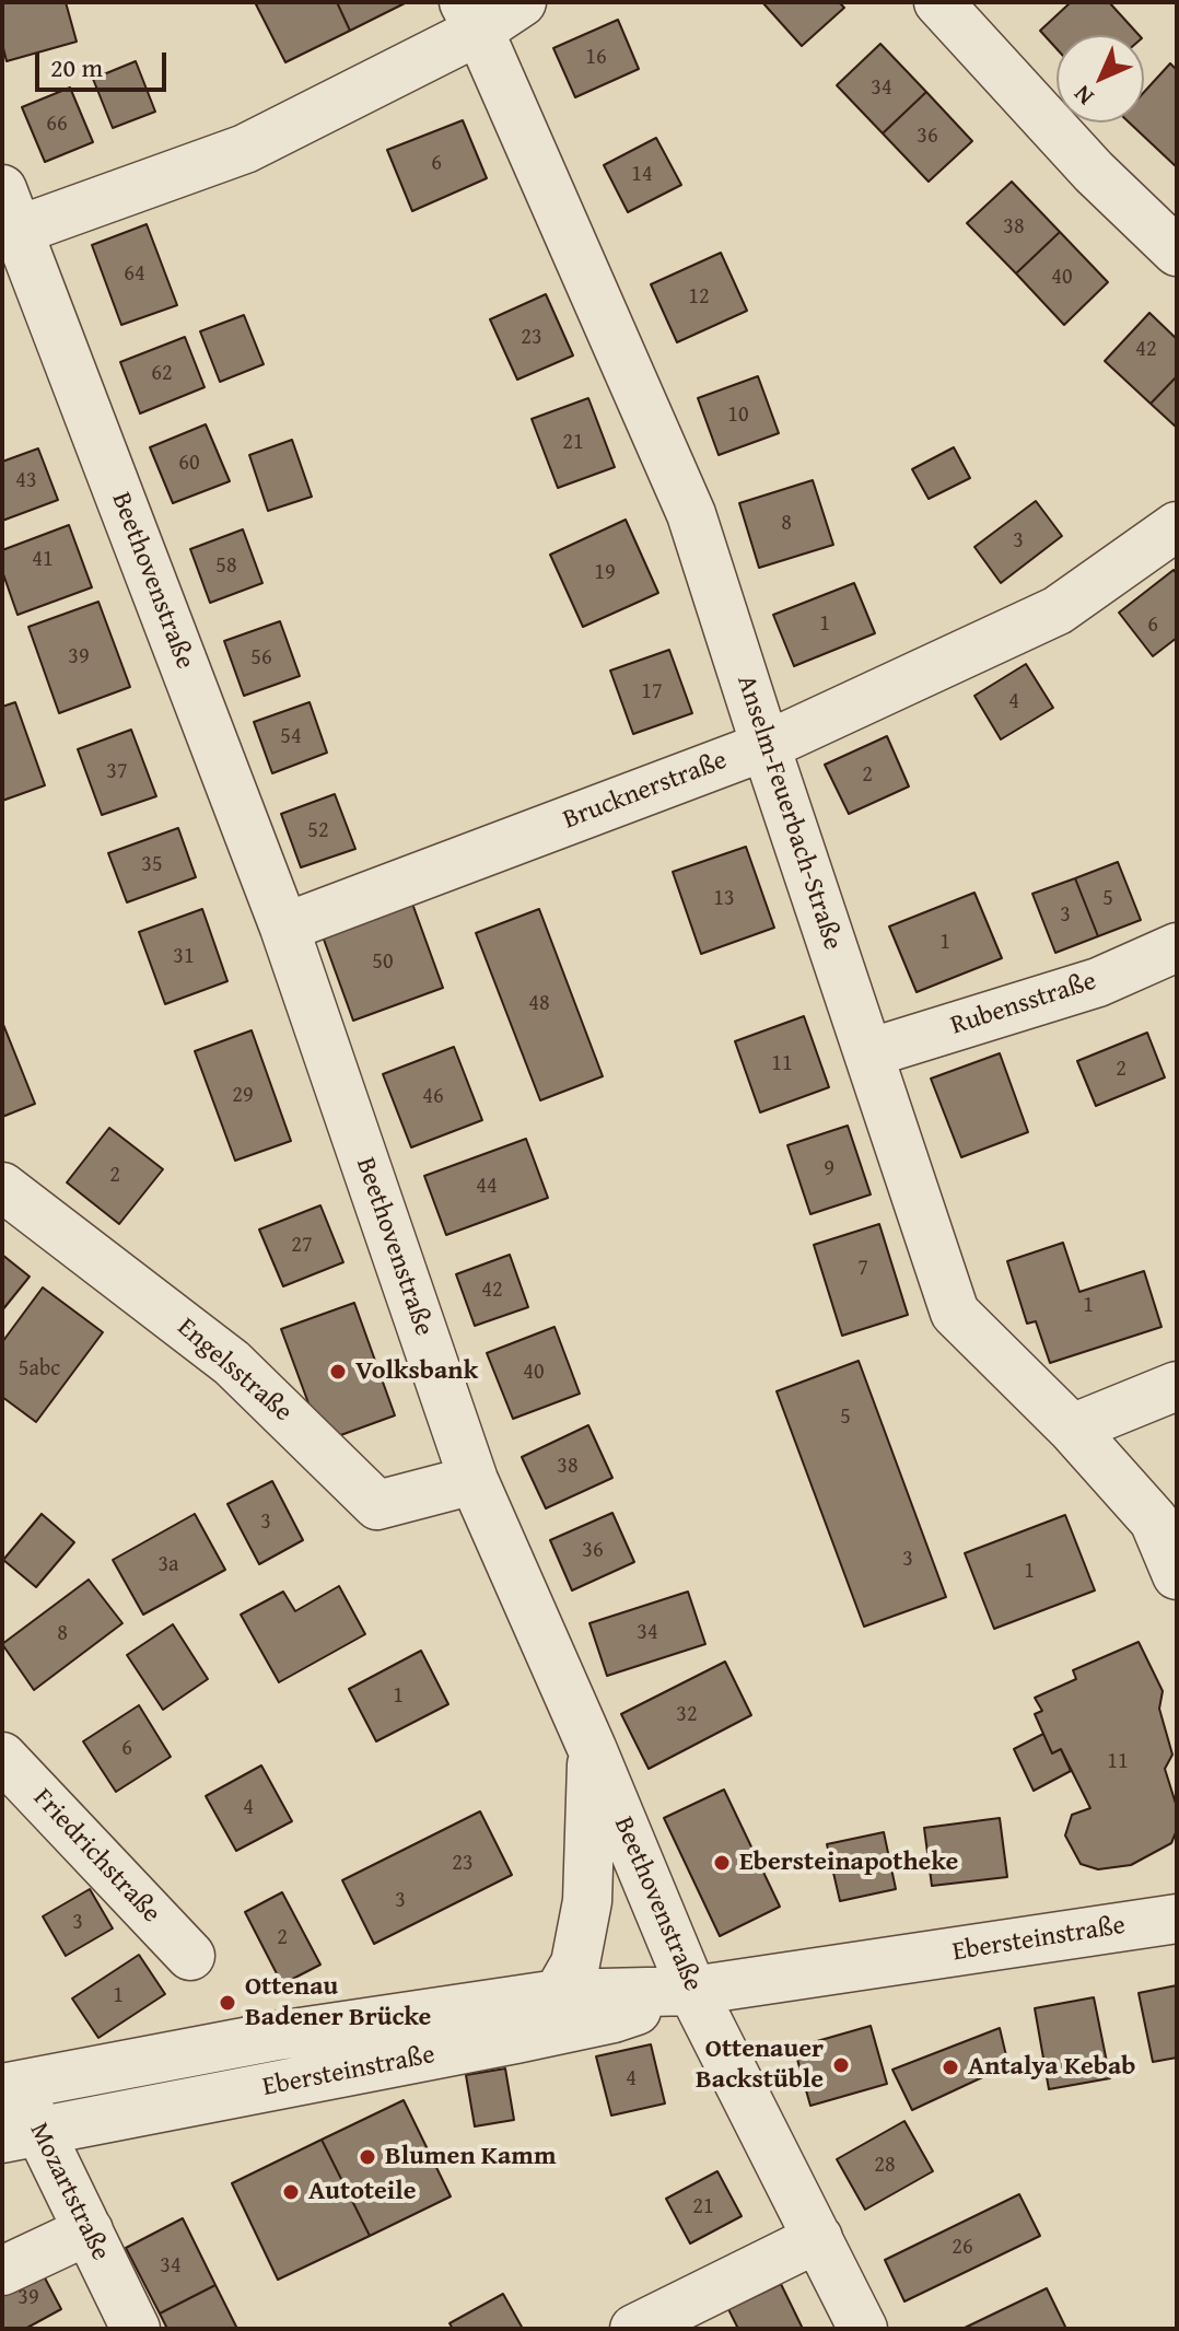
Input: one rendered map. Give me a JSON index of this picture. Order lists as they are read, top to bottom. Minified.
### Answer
{"streets":{"street":["Beethovenstraße","Brucknerstraße","Anselm-Feuerbach-Straße","Rubensstraße","Engelsstraße","Friedrichstraße","Ebersteinstraße","Mozartstraße"]},"crossings":[["Beethovenstraße","Brucknerstraße"],["Beethovenstraße","Engelsstraße"],["Beethovenstraße","Ebersteinstraße"],["Brucknerstraße","Anselm-Feuerbach-Straße"],["Anselm-Feuerbach-Straße","Rubensstraße"],["Ebersteinstraße","Mozartstraße"]],"places":["Volksbank","Ebersteinapotheke","Ottenau Badener Brücke","Ottenauer Backstüble","Antalya Kebab","Blumen Kamm","Autoteile"],"house_numbers":["16","34","66","36","6","14","38","64","40","12","23","42","62","10","21","60","43","8","3","41","58","19","1","6","39","56","17","4","54","37","2","52","35","13","5","3","1","31","50","48","11","2","29","46","9","2","44","27","7","42","1","5abc","40","5","38","3","36","3","3a","1","34","8","1","32","6","11","4","23","3","3","2","1","4","28","21","26","34","39"],"scale_bar":"20 m","north":"bottom left"}
